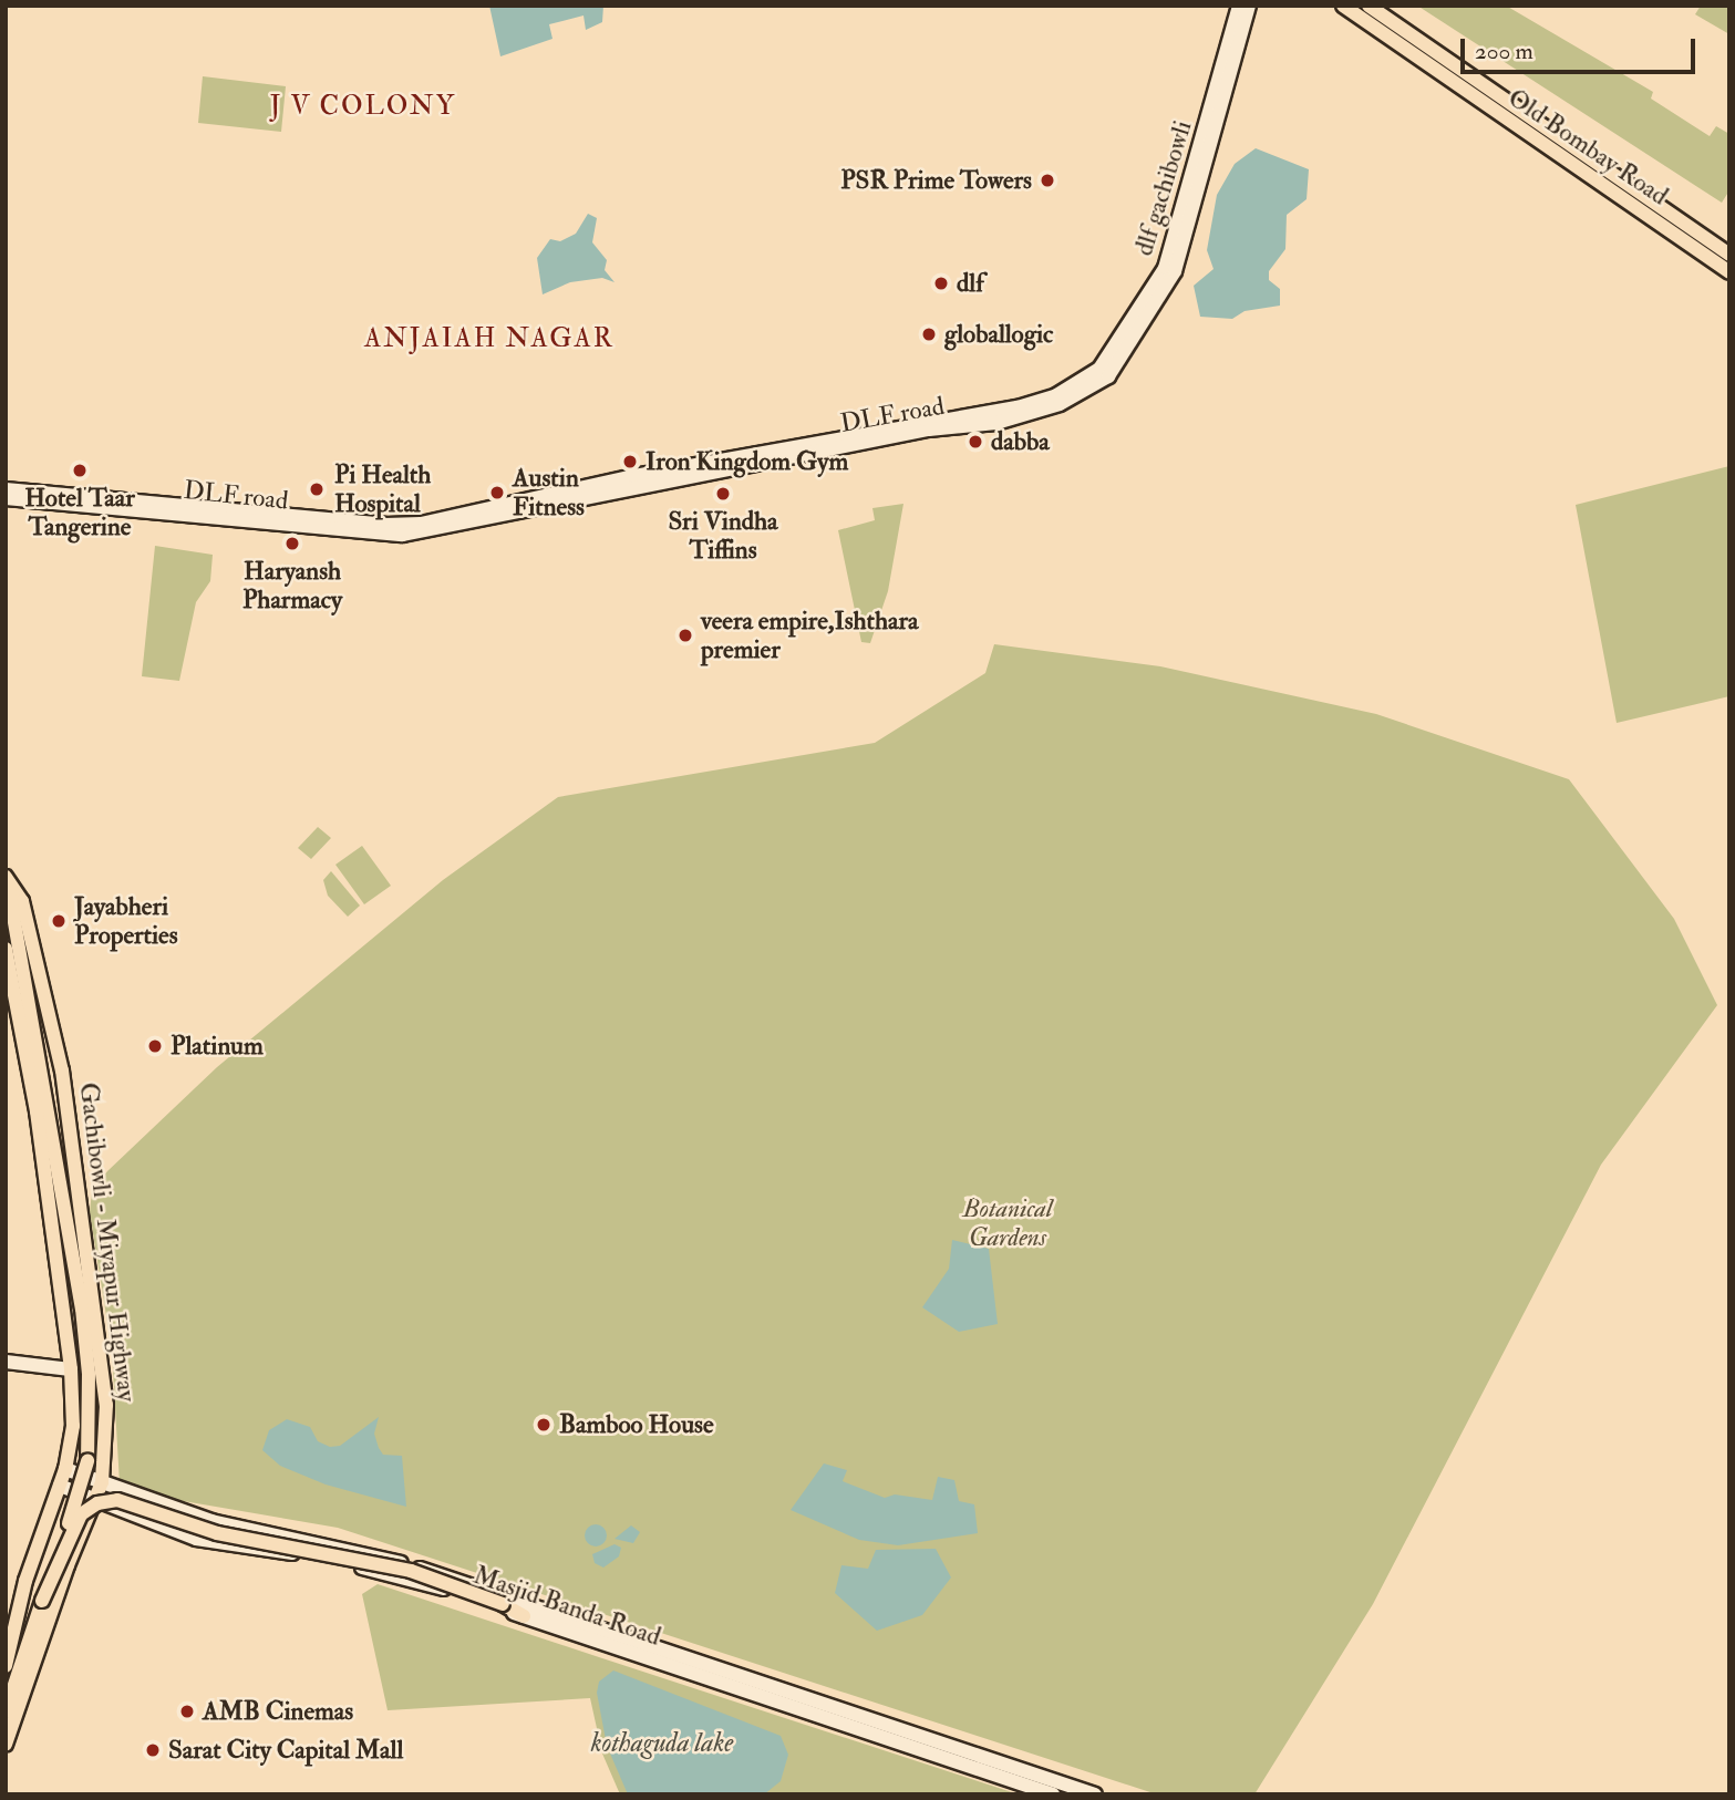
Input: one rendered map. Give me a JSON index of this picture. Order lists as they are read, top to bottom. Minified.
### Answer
{"streets":{"main road":["Old Bombay Road","dlf gachibowli","DLF road","Gachibowli - Miyapur Highway","Masjid Banda Road"]},"crossings":[["dlf gachibowli","DLF road"],["Gachibowli - Miyapur Highway","Masjid Banda Road"]],"districts":["J V COLONY","ANJAIAH NAGAR"],"water":["kothaguda lake"],"parks":["Botanical Gardens"],"places":["PSR Prime Towers","dlf","globallogic","dabba","Iron Kingdom Gym","Hotel Taar Tangerine","Pi Health Hospital","Austin Fitness","Sri Vindha Tiffins","Haryansh Pharmacy","veera empire,Ishthara premier","Jayabheri Properties","Platinum","Bamboo House","AMB Cinemas","Sarat City Capital Mall"],"scale_bar":"200 m"}
